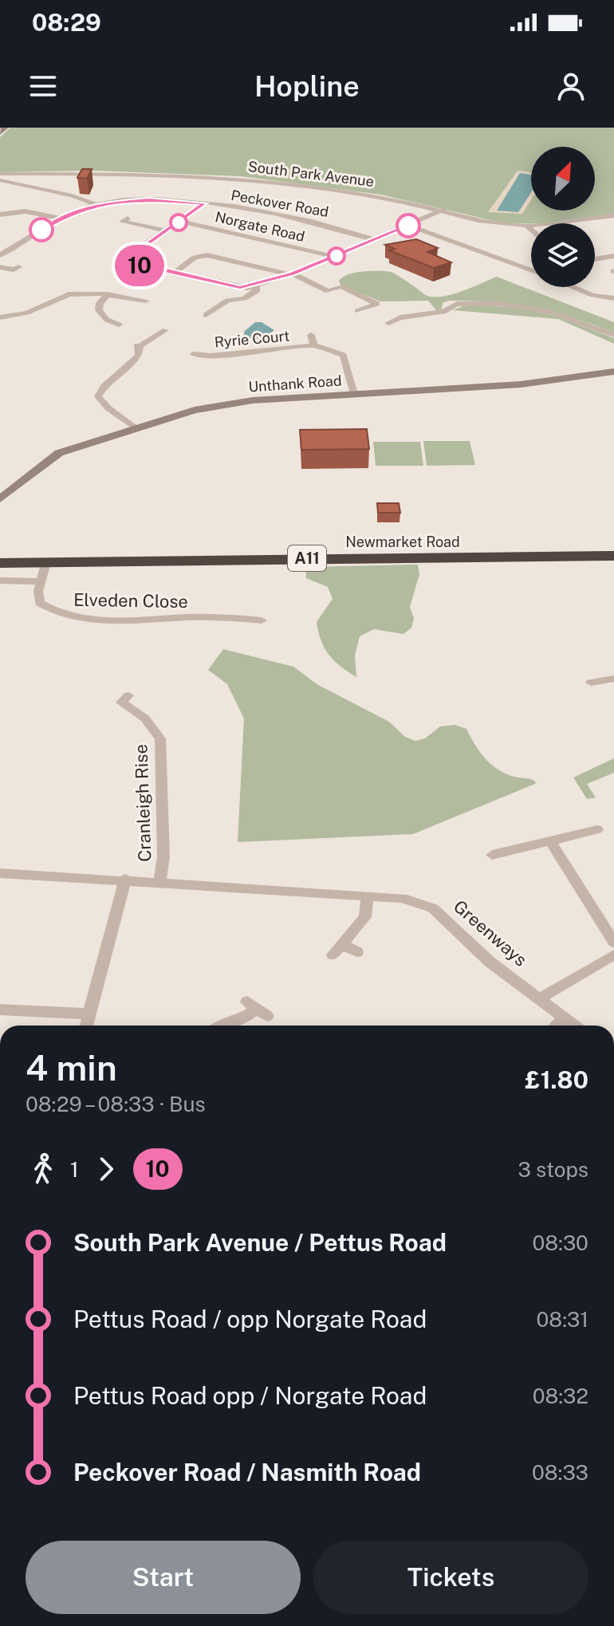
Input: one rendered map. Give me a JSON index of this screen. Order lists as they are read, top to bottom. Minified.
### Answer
{"streets":{"highway":["Newmarket Road","A11"],"street":["South Park Avenue","Peckover Road","Norgate Road","Ryrie Court","Unthank Road","Elveden Close","Cranleigh Rise","Greenways"]},"crossings":[["Ryrie Court","Unthank Road"],["Cranleigh Rise","Greenways"]],"lines":["bus line 10"],"north":"top right","page":{"status":"08:29","header":"Hopline","on_map":"10","heading":["4 min","08:29 – 08:33 · Bus","£1.80"],"legs":["1","10","3 stops"],"list":[{"name":"South Park Avenue / Pettus Road","value":"08:30"},{"name":"Pettus Road / opp Norgate Road","value":"08:31"},{"name":"Pettus Road opp / Norgate Road","value":"08:32"},{"name":"Peckover Road / Nasmith Road","value":"08:33"}],"buttons":["Start","Tickets"]}}
